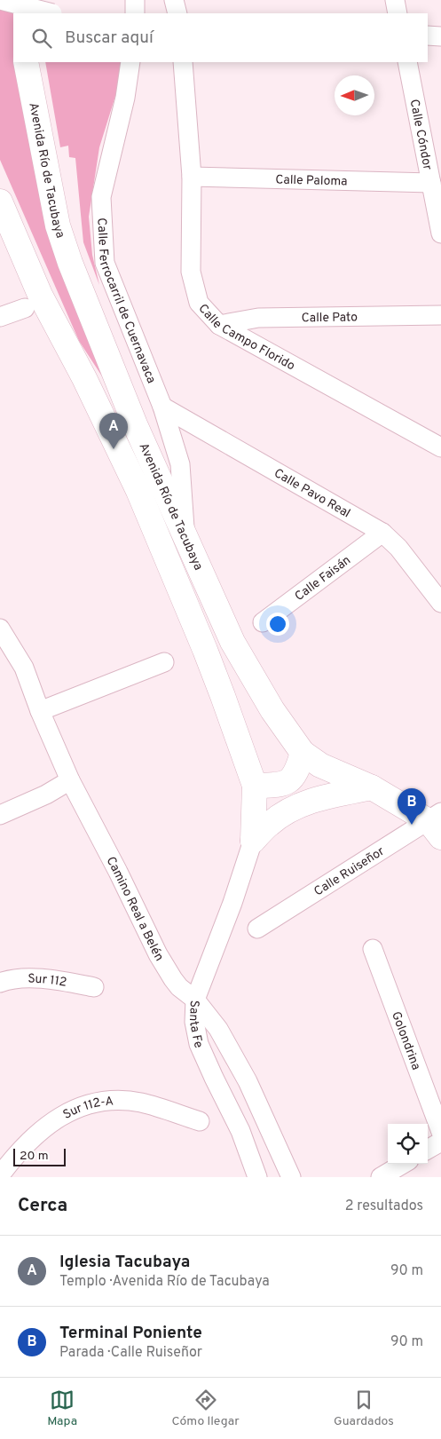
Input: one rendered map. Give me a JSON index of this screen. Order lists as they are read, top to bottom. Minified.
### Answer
{"streets":{"main road":["Avenida Río de Tacubaya"],"street":["Calle Cóndor","Calle Paloma","Calle Ferrocarril de Cuernavaca","Calle Pato","Calle Campo Florido","Calle Pavo Real","Calle Faisán","Calle Ruiseñor","Camino Real a Belén","Sur 112","Santa Fe","Golondrina","Sur 112-A"]},"crossings":[["Calle Cóndor","Calle Paloma"],["Avenida Río de Tacubaya","Calle Ferrocarril de Cuernavaca"],["Avenida Río de Tacubaya","Calle Ruiseñor"],["Avenida Río de Tacubaya","Santa Fe"],["Calle Paloma","Calle Campo Florido"],["Calle Ferrocarril de Cuernavaca","Calle Pavo Real"],["Calle Pato","Calle Campo Florido"],["Calle Pavo Real","Calle Faisán"],["Camino Real a Belén","Santa Fe"]],"scale_bar":"20 m","north":"left","page":{"search":"Buscar aquí","pins":["A","B"],"scale":"20 m","heading":["Cerca","2 resultados"],"list":[{"mark":"A","name":"Iglesia Tacubaya","note":"Templo · Avenida Río de Tacubaya","value":"90 m"},{"mark":"B","name":"Terminal Poniente","note":"Parada · Calle Ruiseñor","value":"90 m"}],"nav":["Mapa","Cómo llegar","Guardados"]}}
